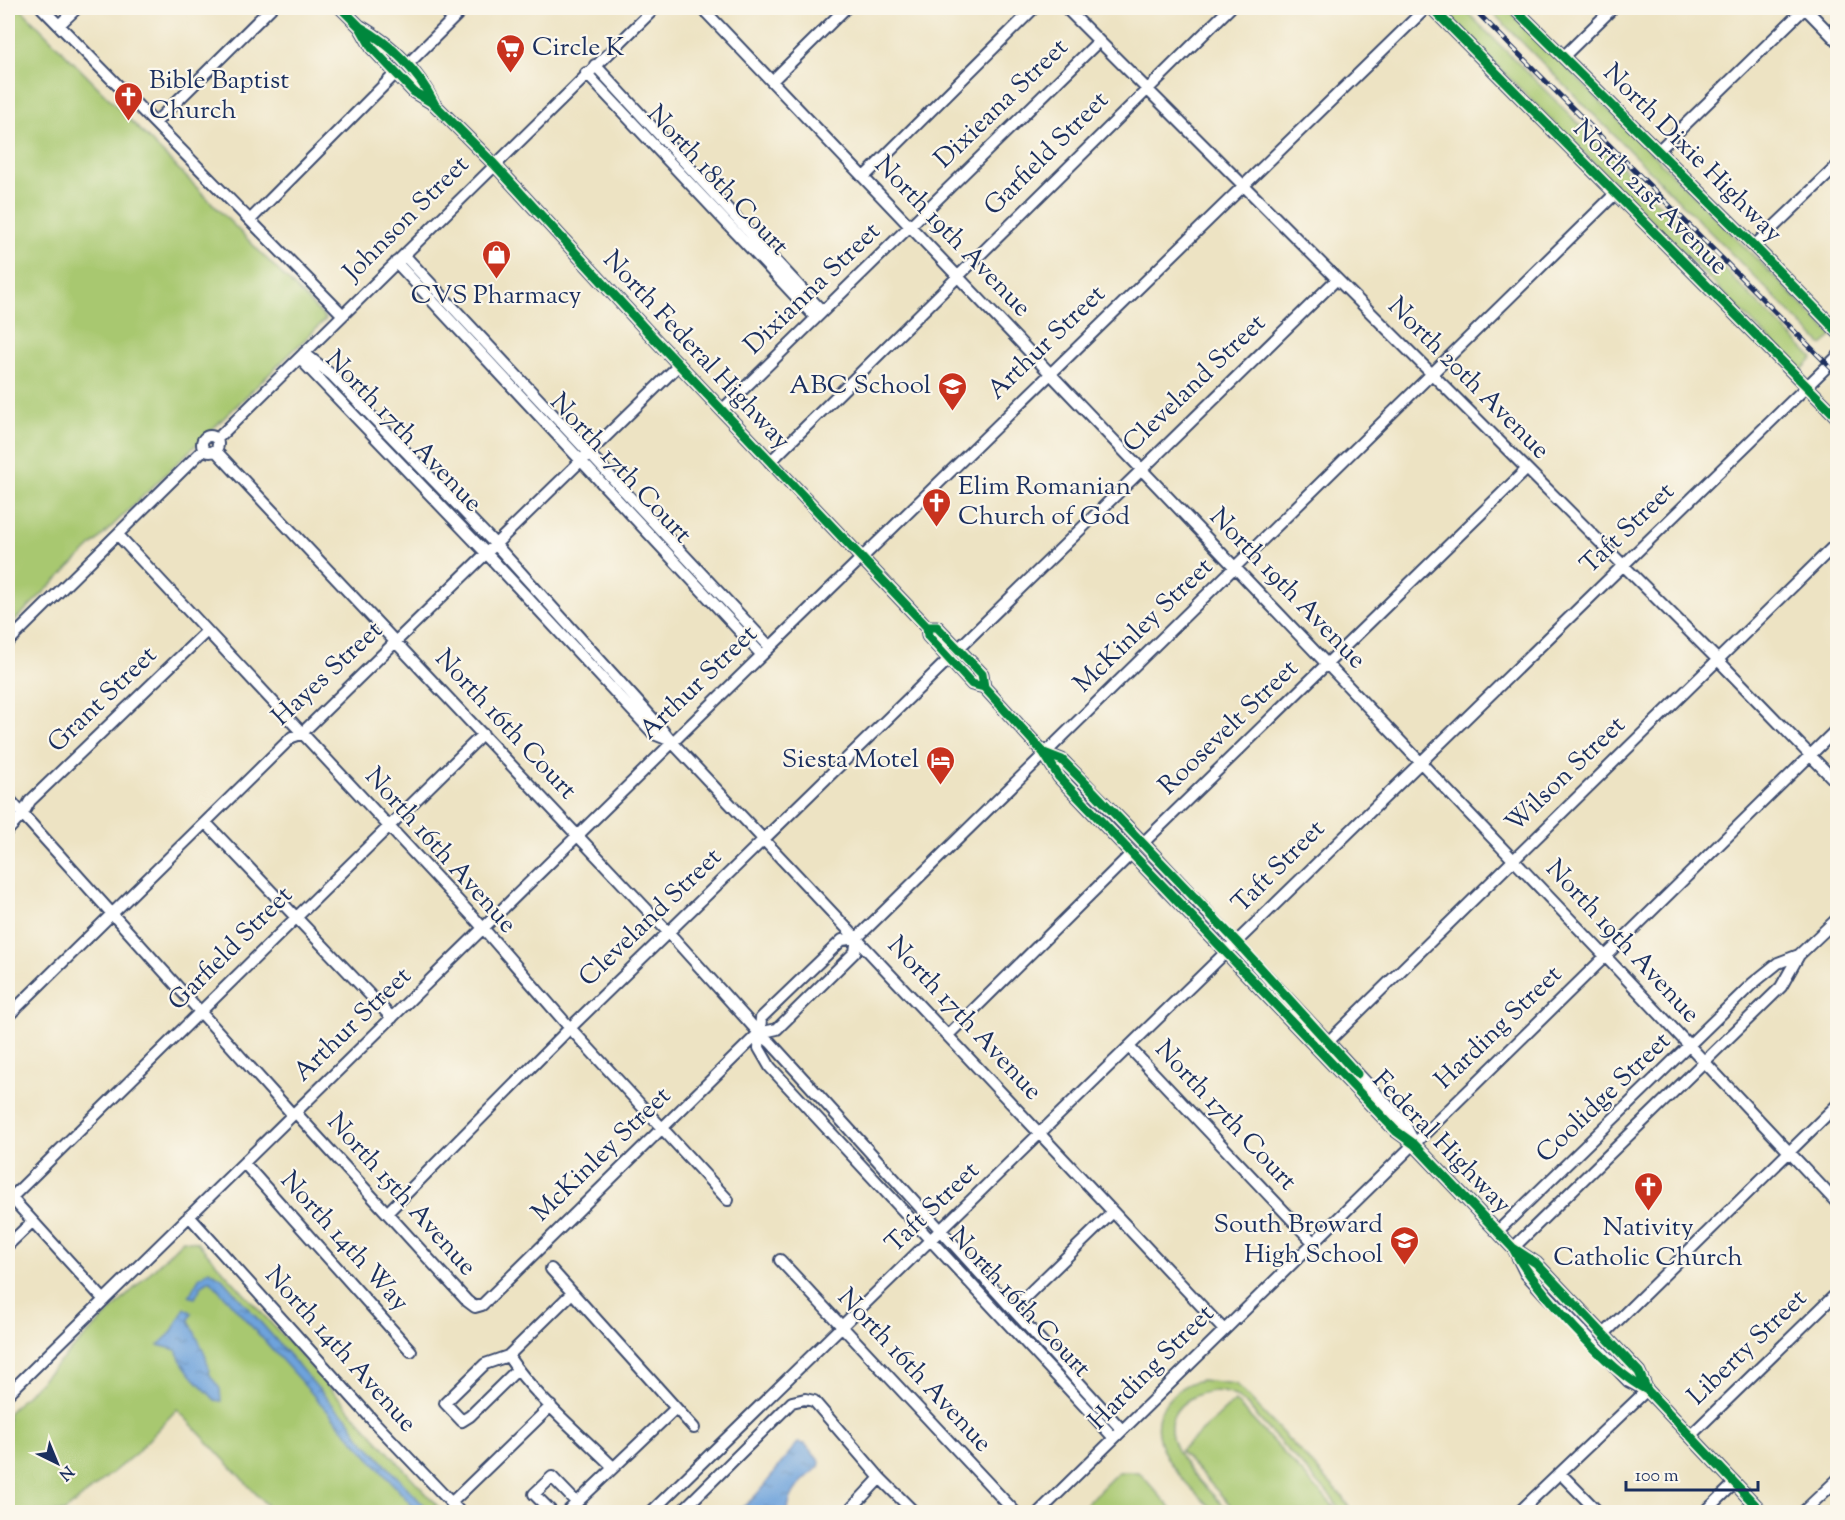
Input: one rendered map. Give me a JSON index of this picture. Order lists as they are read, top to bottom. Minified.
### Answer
{"streets":{"main road":["North Dixie Highway","North 21st Avenue","North Federal Highway","Federal Highway"],"street":["Dixieana Street","Garfield Street","North 18th Court","Johnson Street","North 19th Avenue","Dixianna Street","Arthur Street","North 20th Avenue","Cleveland Street","North 17th Avenue","North 17th Court","Taft Street","McKinley Street","Hayes Street","Grant Street","North 16th Court","Roosevelt Street","Wilson Street","North 16th Avenue","Harding Street","Coolidge Street","North 15th Avenue","North 14th Way","Liberty Street","North 14th Avenue"]},"crossings":[["Dixieana Street","North 19th Avenue"],["Dixieana Street","Dixianna Street"],["Dixieana Street","North 20th Avenue"],["Garfield Street","North 19th Avenue"],["Garfield Street","North Federal Highway"],["Garfield Street","North 20th Avenue"],["Garfield Street","North 16th Court"],["Garfield Street","North 16th Avenue"],["Garfield Street","North 15th Avenue"],["North 18th Court","Johnson Street"],["North 18th Court","Dixianna Street"],["North 21st Avenue","Taft Street"],["North 21st Avenue","McKinley Street"],["Johnson Street","North Federal Highway"],["Johnson Street","North 17th Avenue"],["Johnson Street","North 17th Court"],["Johnson Street","North 16th Court"],["North 19th Avenue","Dixianna Street"],["North 19th Avenue","Arthur Street"],["North 19th Avenue","Cleveland Street"],["North 19th Avenue","Taft Street"],["North 19th Avenue","McKinley Street"],["North 19th Avenue","Roosevelt Street"],["North 19th Avenue","Wilson Street"],["North 19th Avenue","Harding Street"],["North 19th Avenue","Coolidge Street"],["Dixianna Street","North Federal Highway"],["Arthur Street","North Federal Highway"],["Arthur Street","North 20th Avenue"],["Arthur Street","North 17th Avenue"],["Arthur Street","North 17th Court"],["Arthur Street","North 16th Court"],["Arthur Street","North 16th Avenue"],["Arthur Street","North 15th Avenue"],["Arthur Street","North 14th Way"],["Arthur Street","North 14th Avenue"],["North Federal Highway","Hayes Street"],["North Federal Highway","Federal Highway"],["North 20th Avenue","Cleveland Street"],["North 20th Avenue","Taft Street"],["North 20th Avenue","McKinley Street"],["North 20th Avenue","Roosevelt Street"],["North 20th Avenue","Wilson Street"],["North 20th Avenue","Harding Street"],["Cleveland Street","North 17th Avenue"],["Cleveland Street","North 16th Court"],["Cleveland Street","North 16th Avenue"],["Cleveland Street","Federal Highway"],["Cleveland Street","North 15th Avenue"],["North 17th Avenue","Taft Street"],["North 17th Avenue","McKinley Street"],["North 17th Avenue","Hayes Street"],["North 17th Avenue","Harding Street"],["North 17th Court","Taft Street"],["North 17th Court","Hayes Street"],["North 17th Court","Harding Street"],["Taft Street","North 16th Court"],["Taft Street","North 16th Avenue"],["Taft Street","Federal Highway"],["McKinley Street","North 16th Court"],["McKinley Street","North 16th Avenue"],["McKinley Street","Federal Highway"],["McKinley Street","North 15th Avenue"],["Hayes Street","North 16th Court"],["Hayes Street","North 16th Avenue"],["Hayes Street","North 15th Avenue"],["Grant Street","North 16th Avenue"],["Grant Street","North 15th Avenue"],["North 16th Court","Harding Street"],["Roosevelt Street","Federal Highway"],["Wilson Street","Federal Highway"],["Harding Street","Federal Highway"],["Coolidge Street","Federal Highway"],["Federal Highway","Liberty Street"]],"places":{"supermarket":["Circle K"],"church":["Bible Baptist Church","Elim Romanian Church of God","Nativity Catholic Church"],"shop":["CVS Pharmacy"],"school or university":["ABC School","South Broward High School"],"hotel":["Siesta Motel"]},"scale_bar":"100 m","north":"bottom right"}
